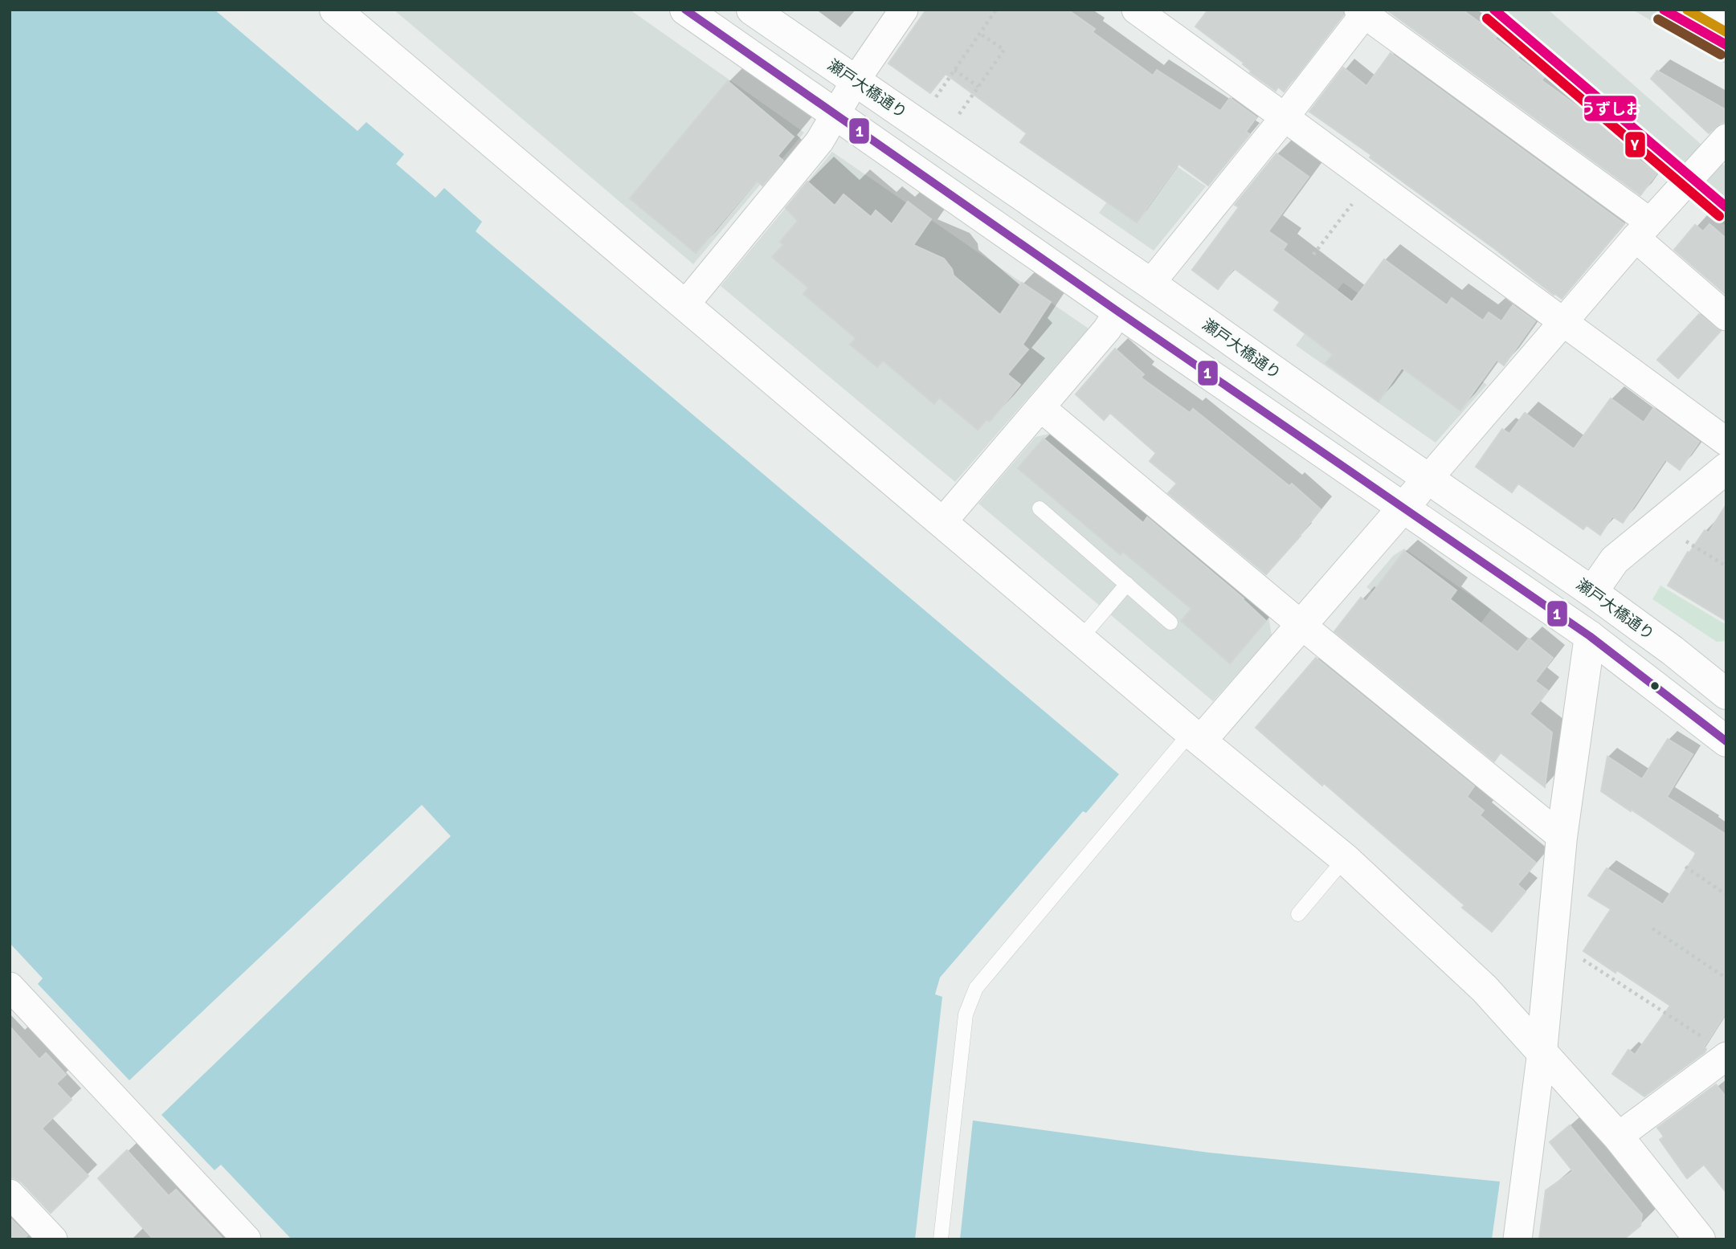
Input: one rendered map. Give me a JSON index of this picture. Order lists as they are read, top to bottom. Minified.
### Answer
{"streets":{"street":["瀬戸大橋通り"]},"lines":["transit line うずしお","transit line 1","transit line Y"]}
